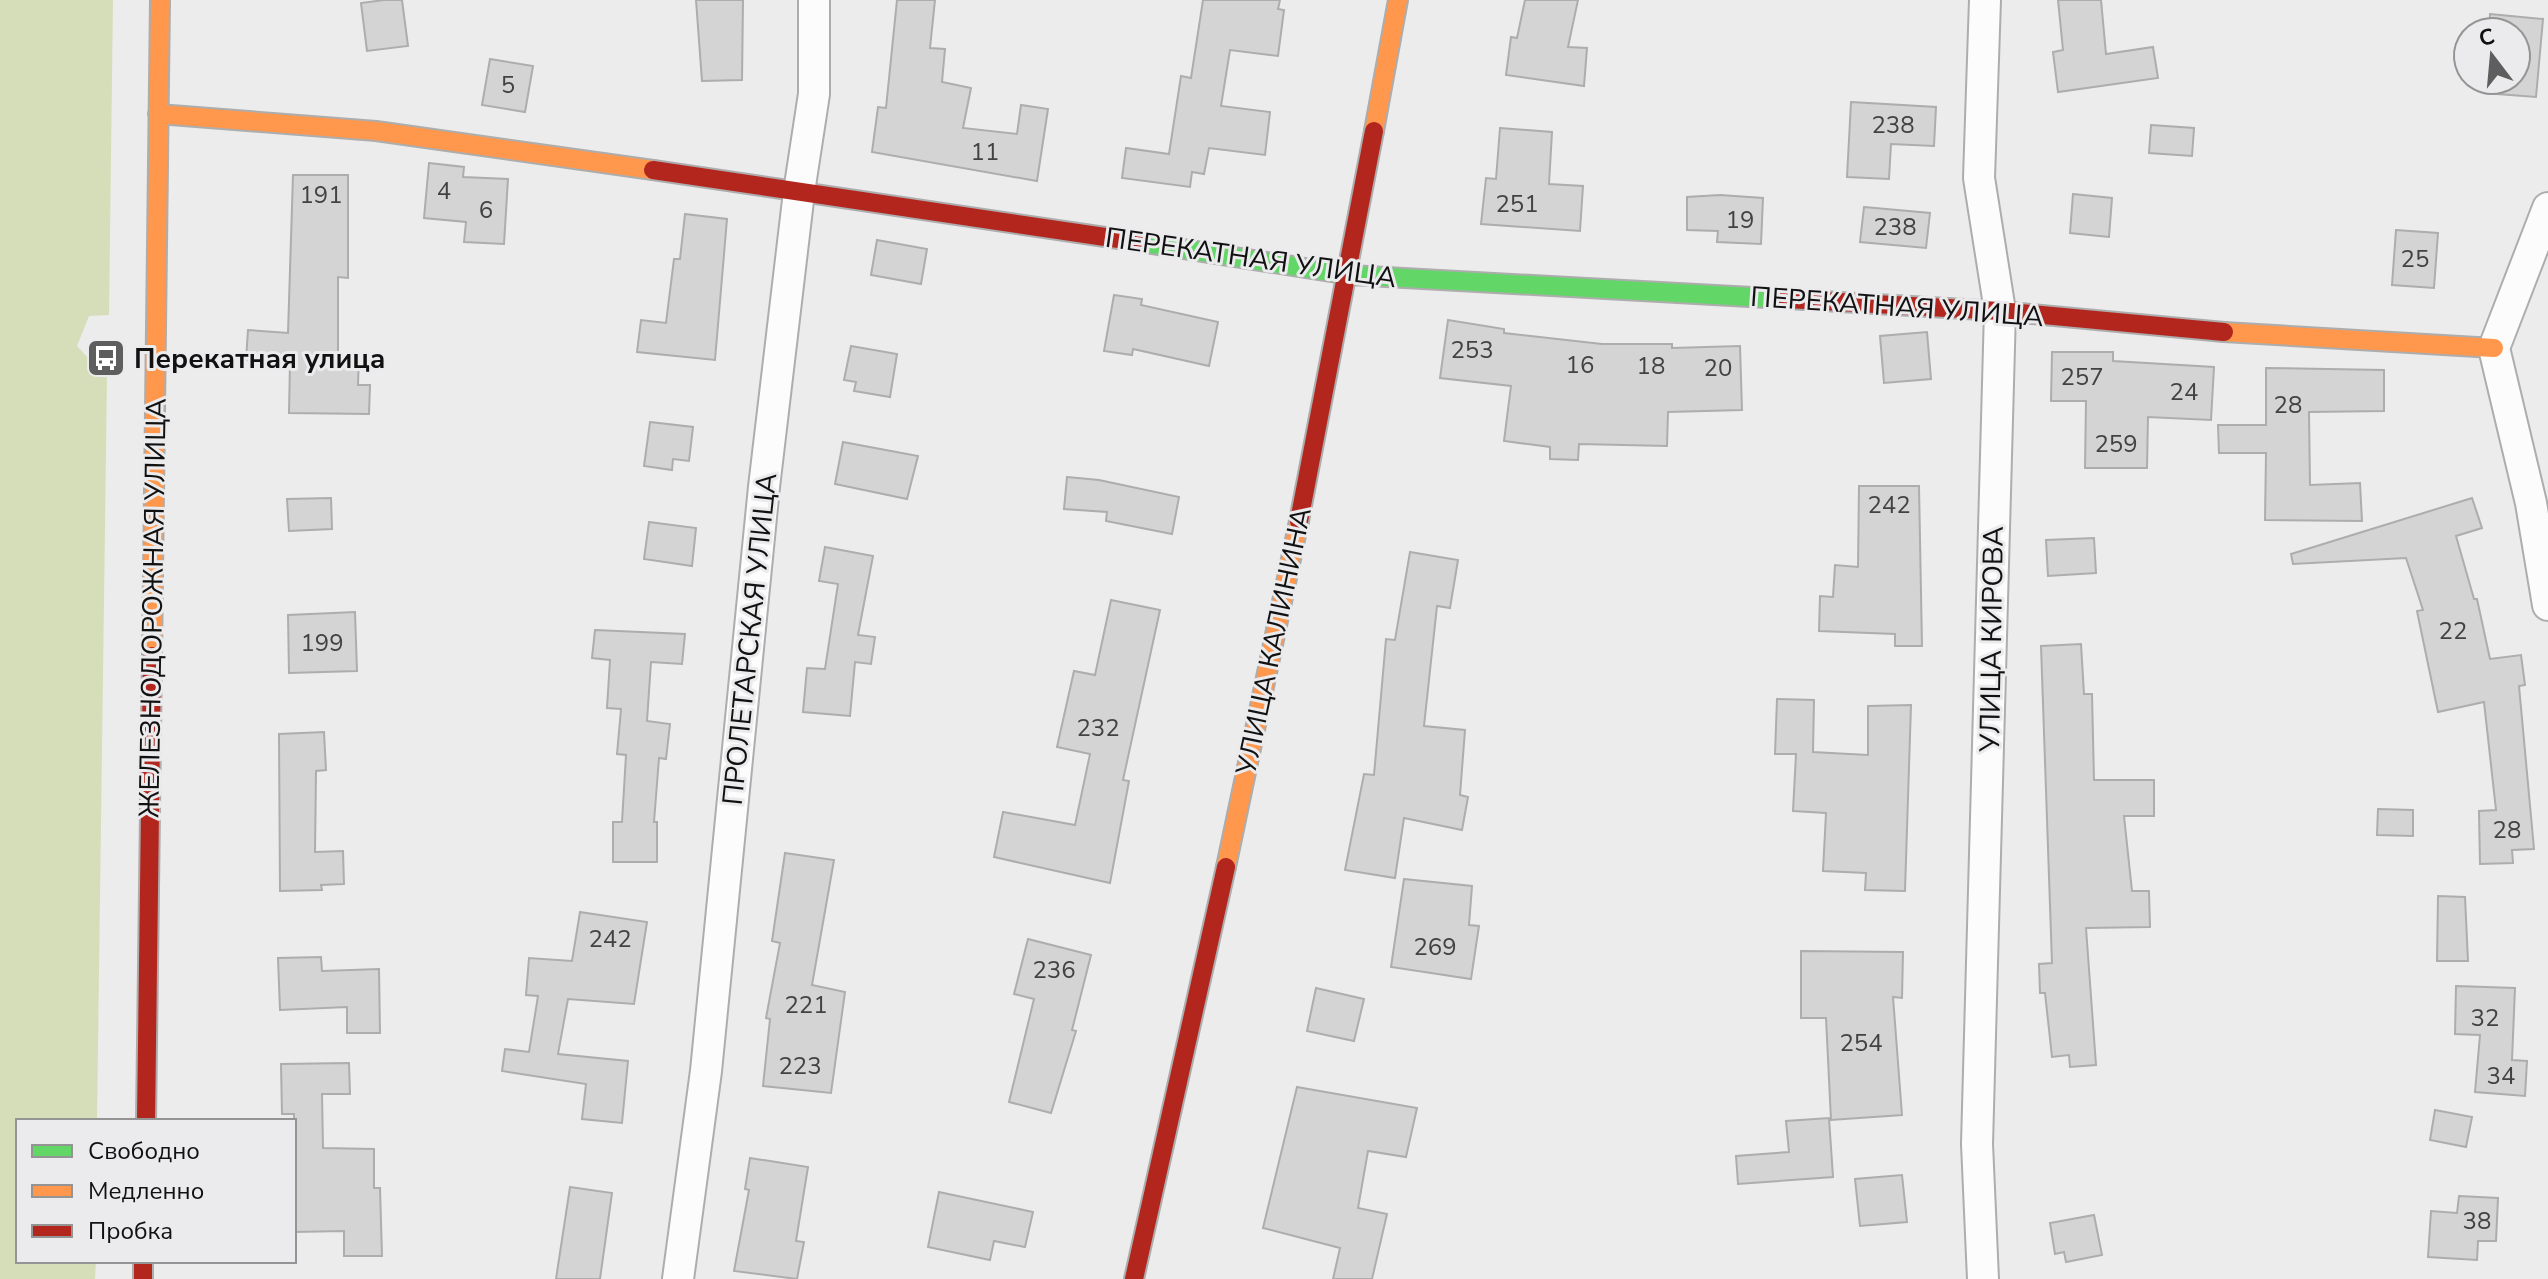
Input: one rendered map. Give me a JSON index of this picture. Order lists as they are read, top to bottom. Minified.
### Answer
{"streets":{"street":["ПЕРЕКАТНАЯ УЛИЦА","ЖЕЛЕЗНОДОРОЖНАЯ УЛИЦА","ПРОЛЕТАРСКАЯ УЛИЦА","УЛИЦА КИРОВА","УЛИЦА КАЛИНИНА"]},"crossings":[["ПЕРЕКАТНАЯ УЛИЦА","ЖЕЛЕЗНОДОРОЖНАЯ УЛИЦА"],["ПЕРЕКАТНАЯ УЛИЦА","ПРОЛЕТАРСКАЯ УЛИЦА"],["ПЕРЕКАТНАЯ УЛИЦА","УЛИЦА КИРОВА"],["ПЕРЕКАТНАЯ УЛИЦА","УЛИЦА КАЛИНИНА"]],"places":{"bus stop":["Перекатная улица"]},"house_numbers":["5","238","11","4","191","251","6","19","238","25","253","16","18","20","257","24","28","259","242","22","199","232","28","242","269","236","221","32","254","223","34","38"],"legend":["Свободно","Медленно","Пробка"],"north":"top"}
